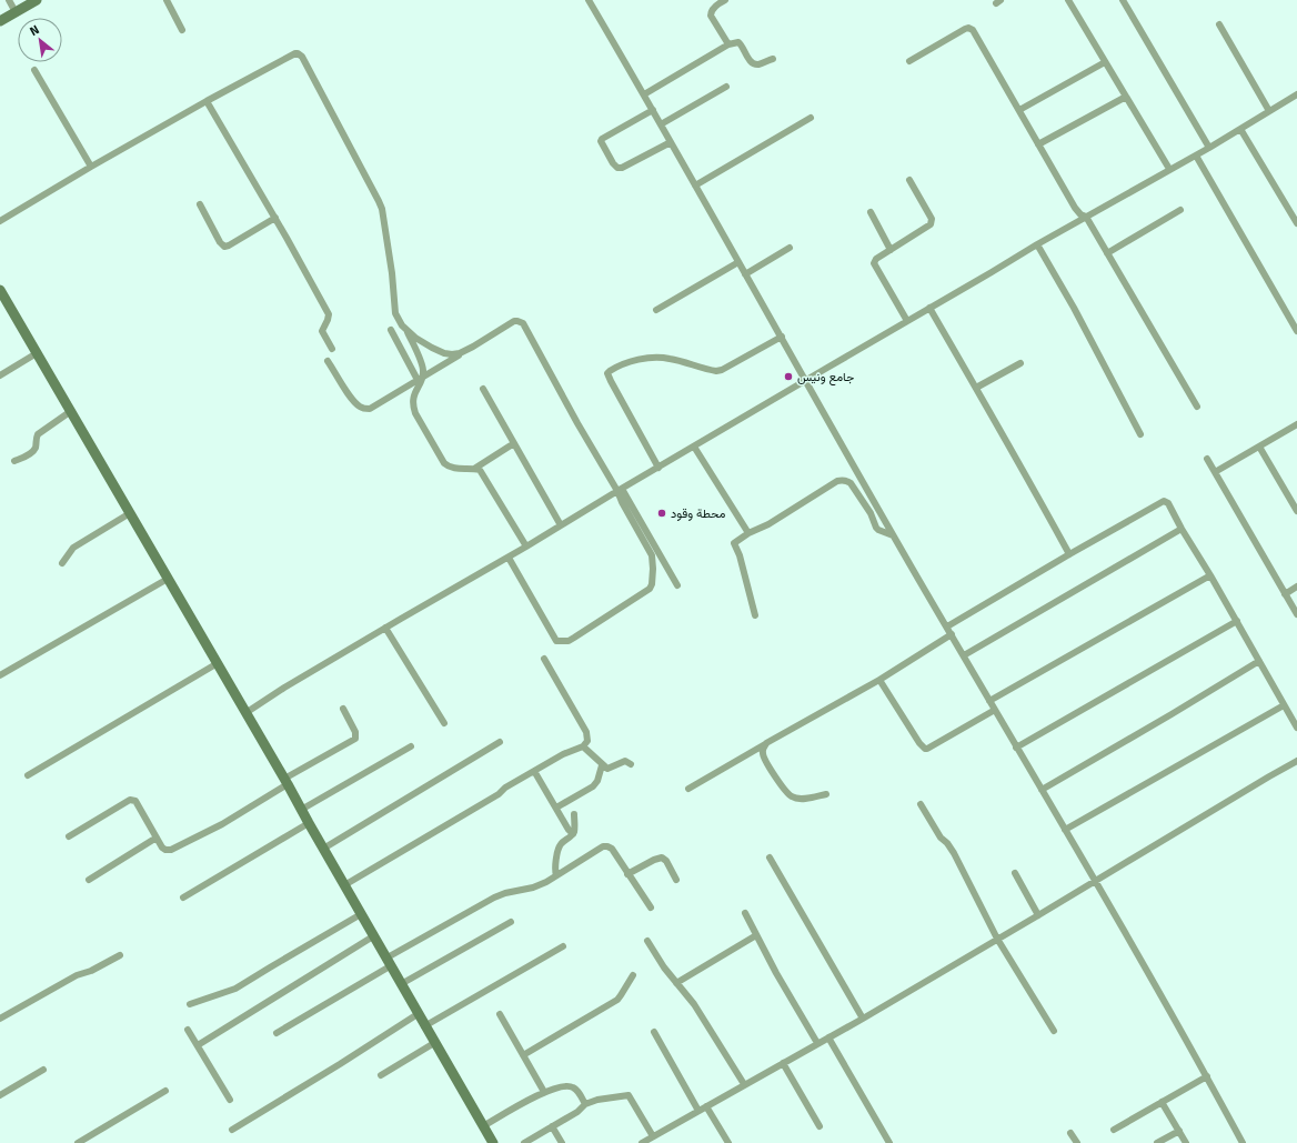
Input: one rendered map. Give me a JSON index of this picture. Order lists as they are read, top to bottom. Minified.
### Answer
{"places":["جامع ونيس","محطة وقود"],"north":"top left"}
